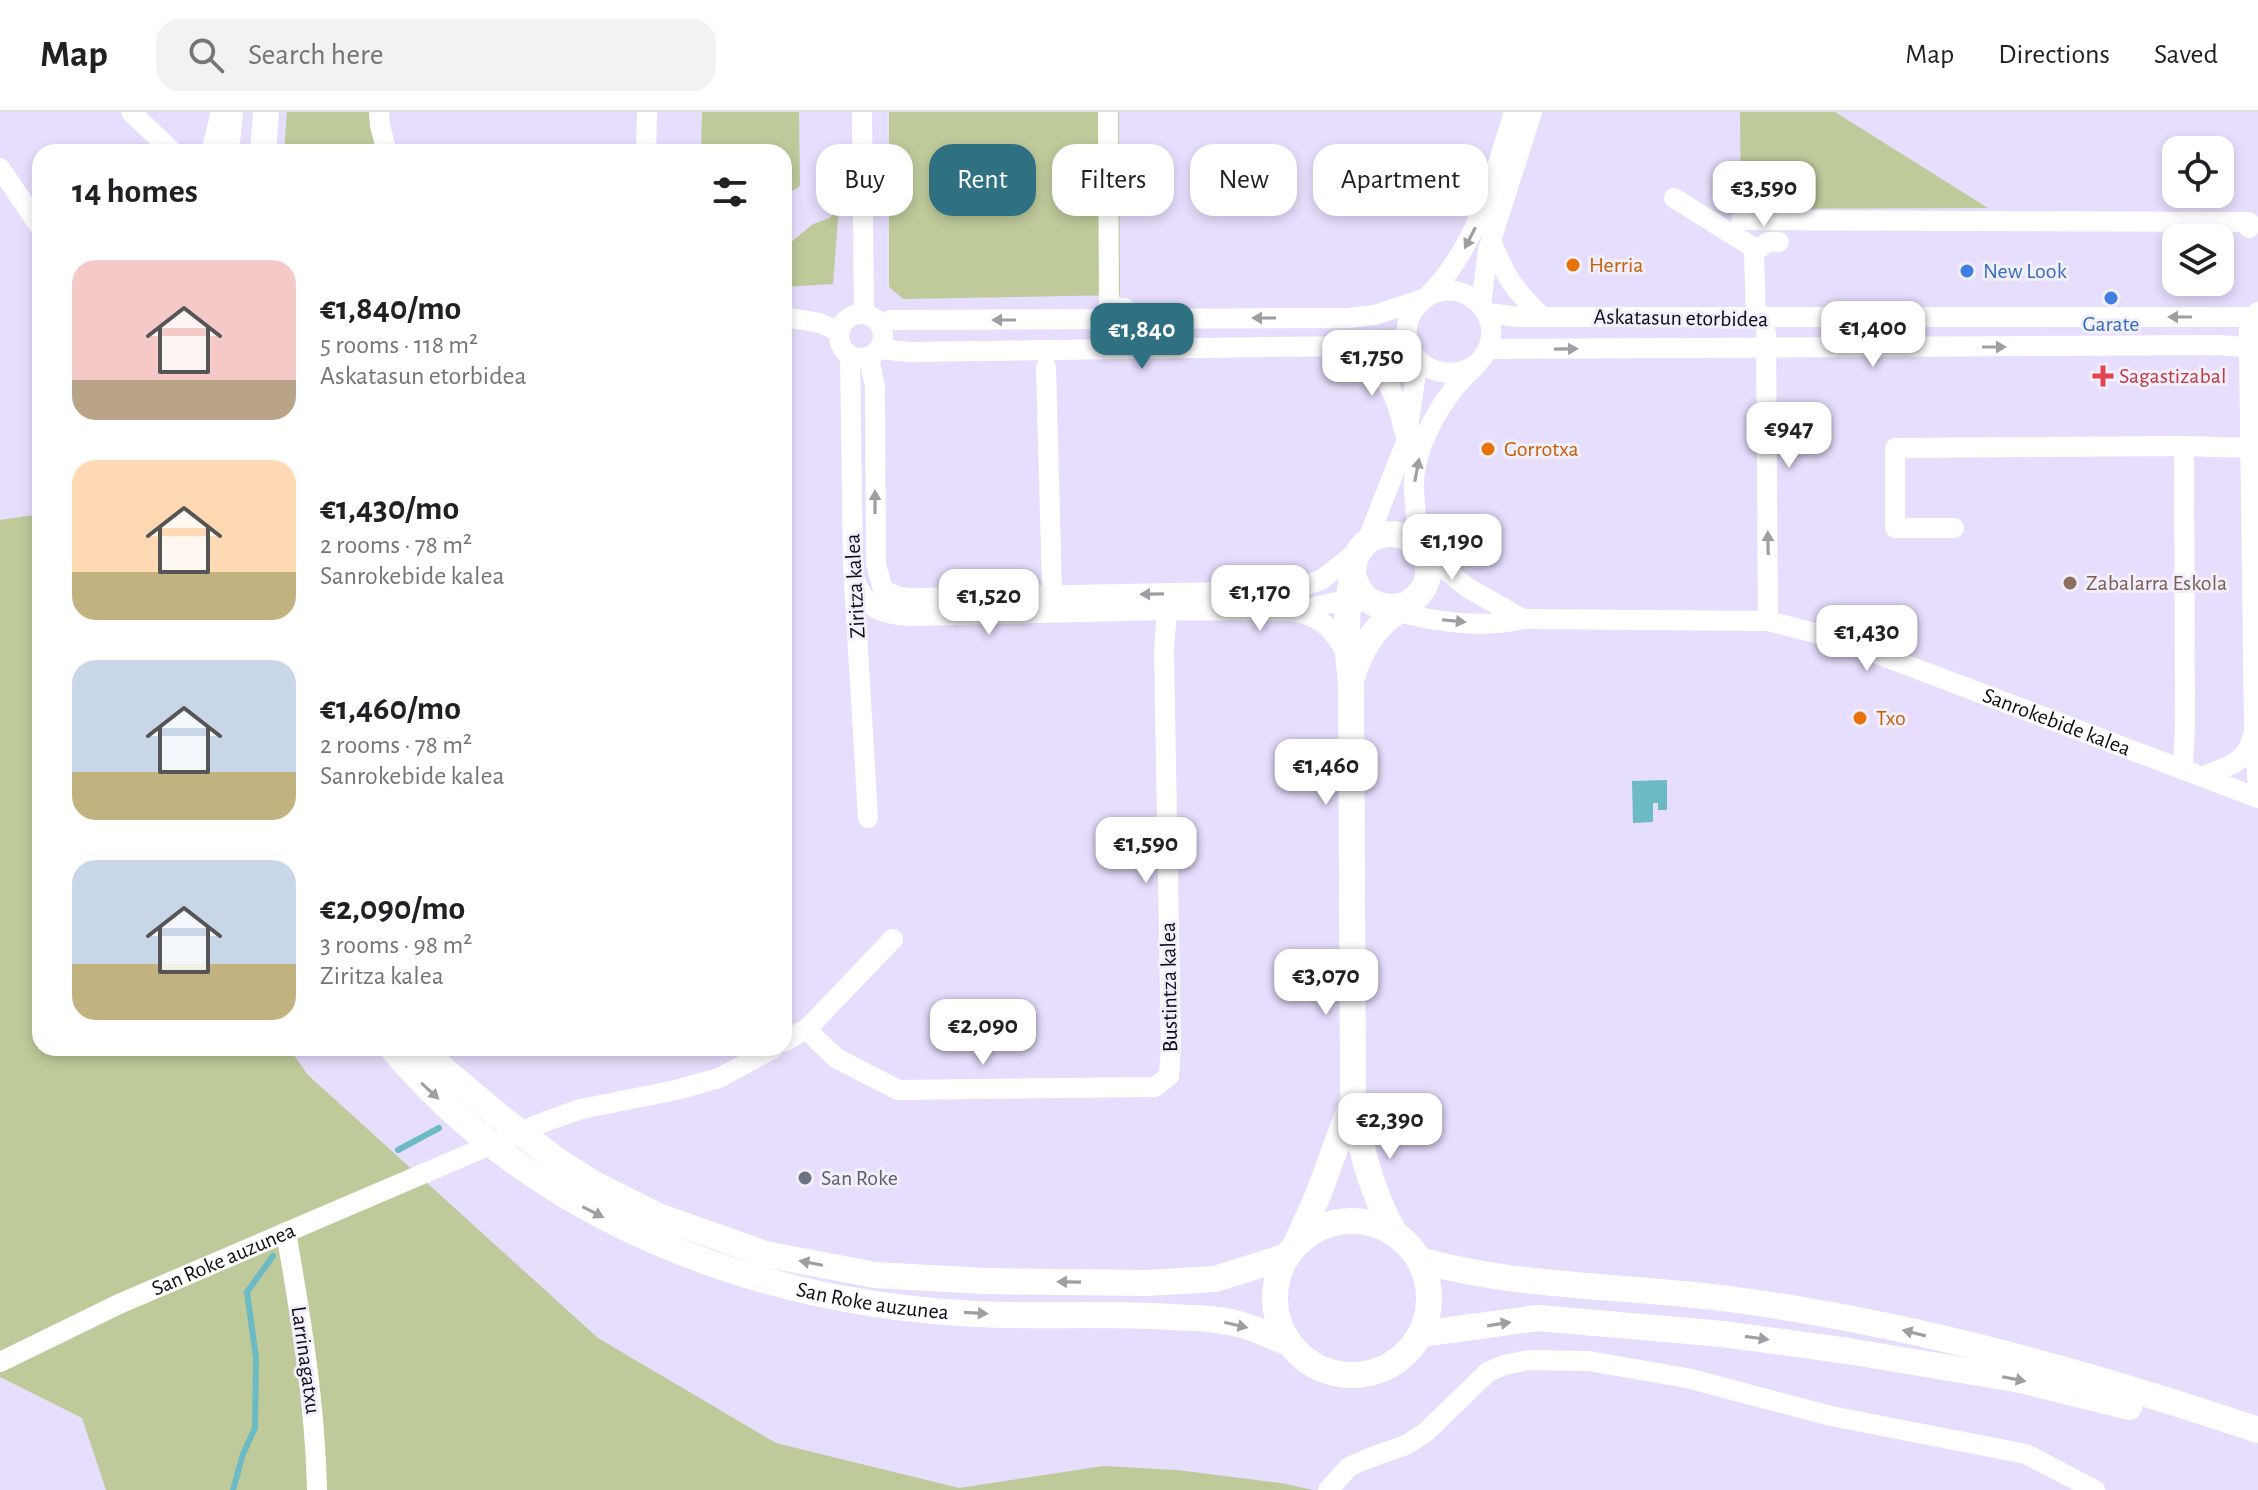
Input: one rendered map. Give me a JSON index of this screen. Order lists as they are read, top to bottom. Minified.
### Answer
{"streets":{"main road":["San Roke auzunea"],"street":["Askatasun etorbidea","Ziritza kalea","Sanrokebide kalea","Bustintza kalea","Larrinagatxu"]},"crossings":[["Ziritza kalea","Sanrokebide kalea"],["San Roke auzunea","Larrinagatxu"]],"places":{"other":["Herria","New Look","Garate","Gorrotxa","Zabalarra Eskola","Txo","San Roke"],"health":["Sagastizabal"]},"page":{"header":"Map","search":"Search here","nav":["Map","Directions","Saved"],"chip":["Buy","Rent","Filters","New","Apartment"],"heading":"14 homes","price":["€3,590","€1,400","€1,840","€1,750","€947","€1,190","€1,170","€1,520","€1,430","€1,460","€1,590","€3,070","€2,090","€2,390"],"list":[{"name":"€1,840/mo","note":"5 rooms · 118 m² · Askatasun etorbidea"},{"name":"€1,430/mo","note":"2 rooms · 78 m² · Sanrokebide kalea"},{"name":"€1,460/mo","note":"2 rooms · 78 m² · Sanrokebide kalea"},{"name":"€2,090/mo","note":"3 rooms · 98 m² · Ziritza kalea"}]}}
